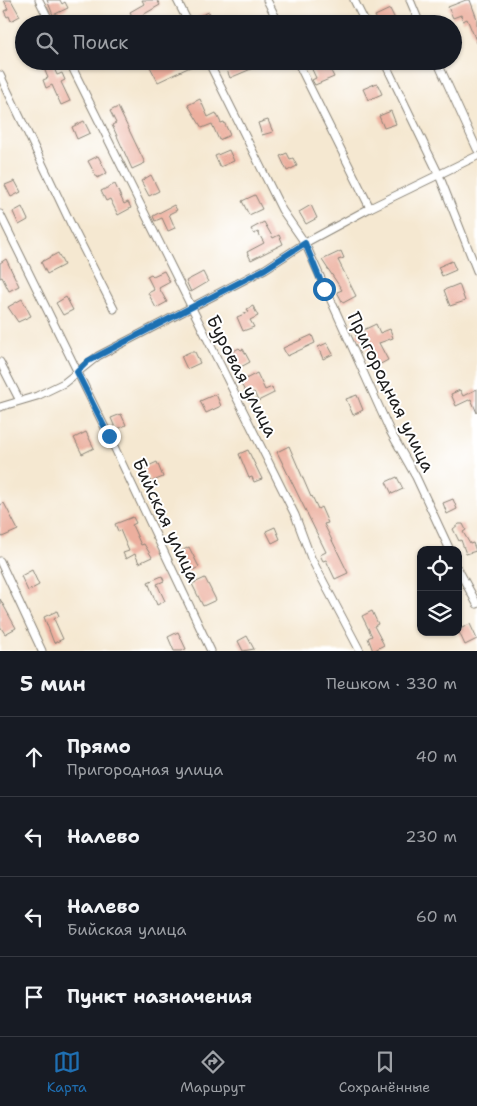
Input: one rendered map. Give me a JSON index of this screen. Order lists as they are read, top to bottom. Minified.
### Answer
{"streets":{"street":["Буровая улица","Пригородная улица","Бийская улица"]},"page":{"search":"Поиск","heading":["5 мин","Пешком · 330 m"],"list":[["Прямо","Пригородная улица","40 m"],["Налево","230 m"],["Налево","Бийская улица","60 m"],"Пункт назначения"],"nav":["Карта","Маршрут","Сохранённые"]}}
